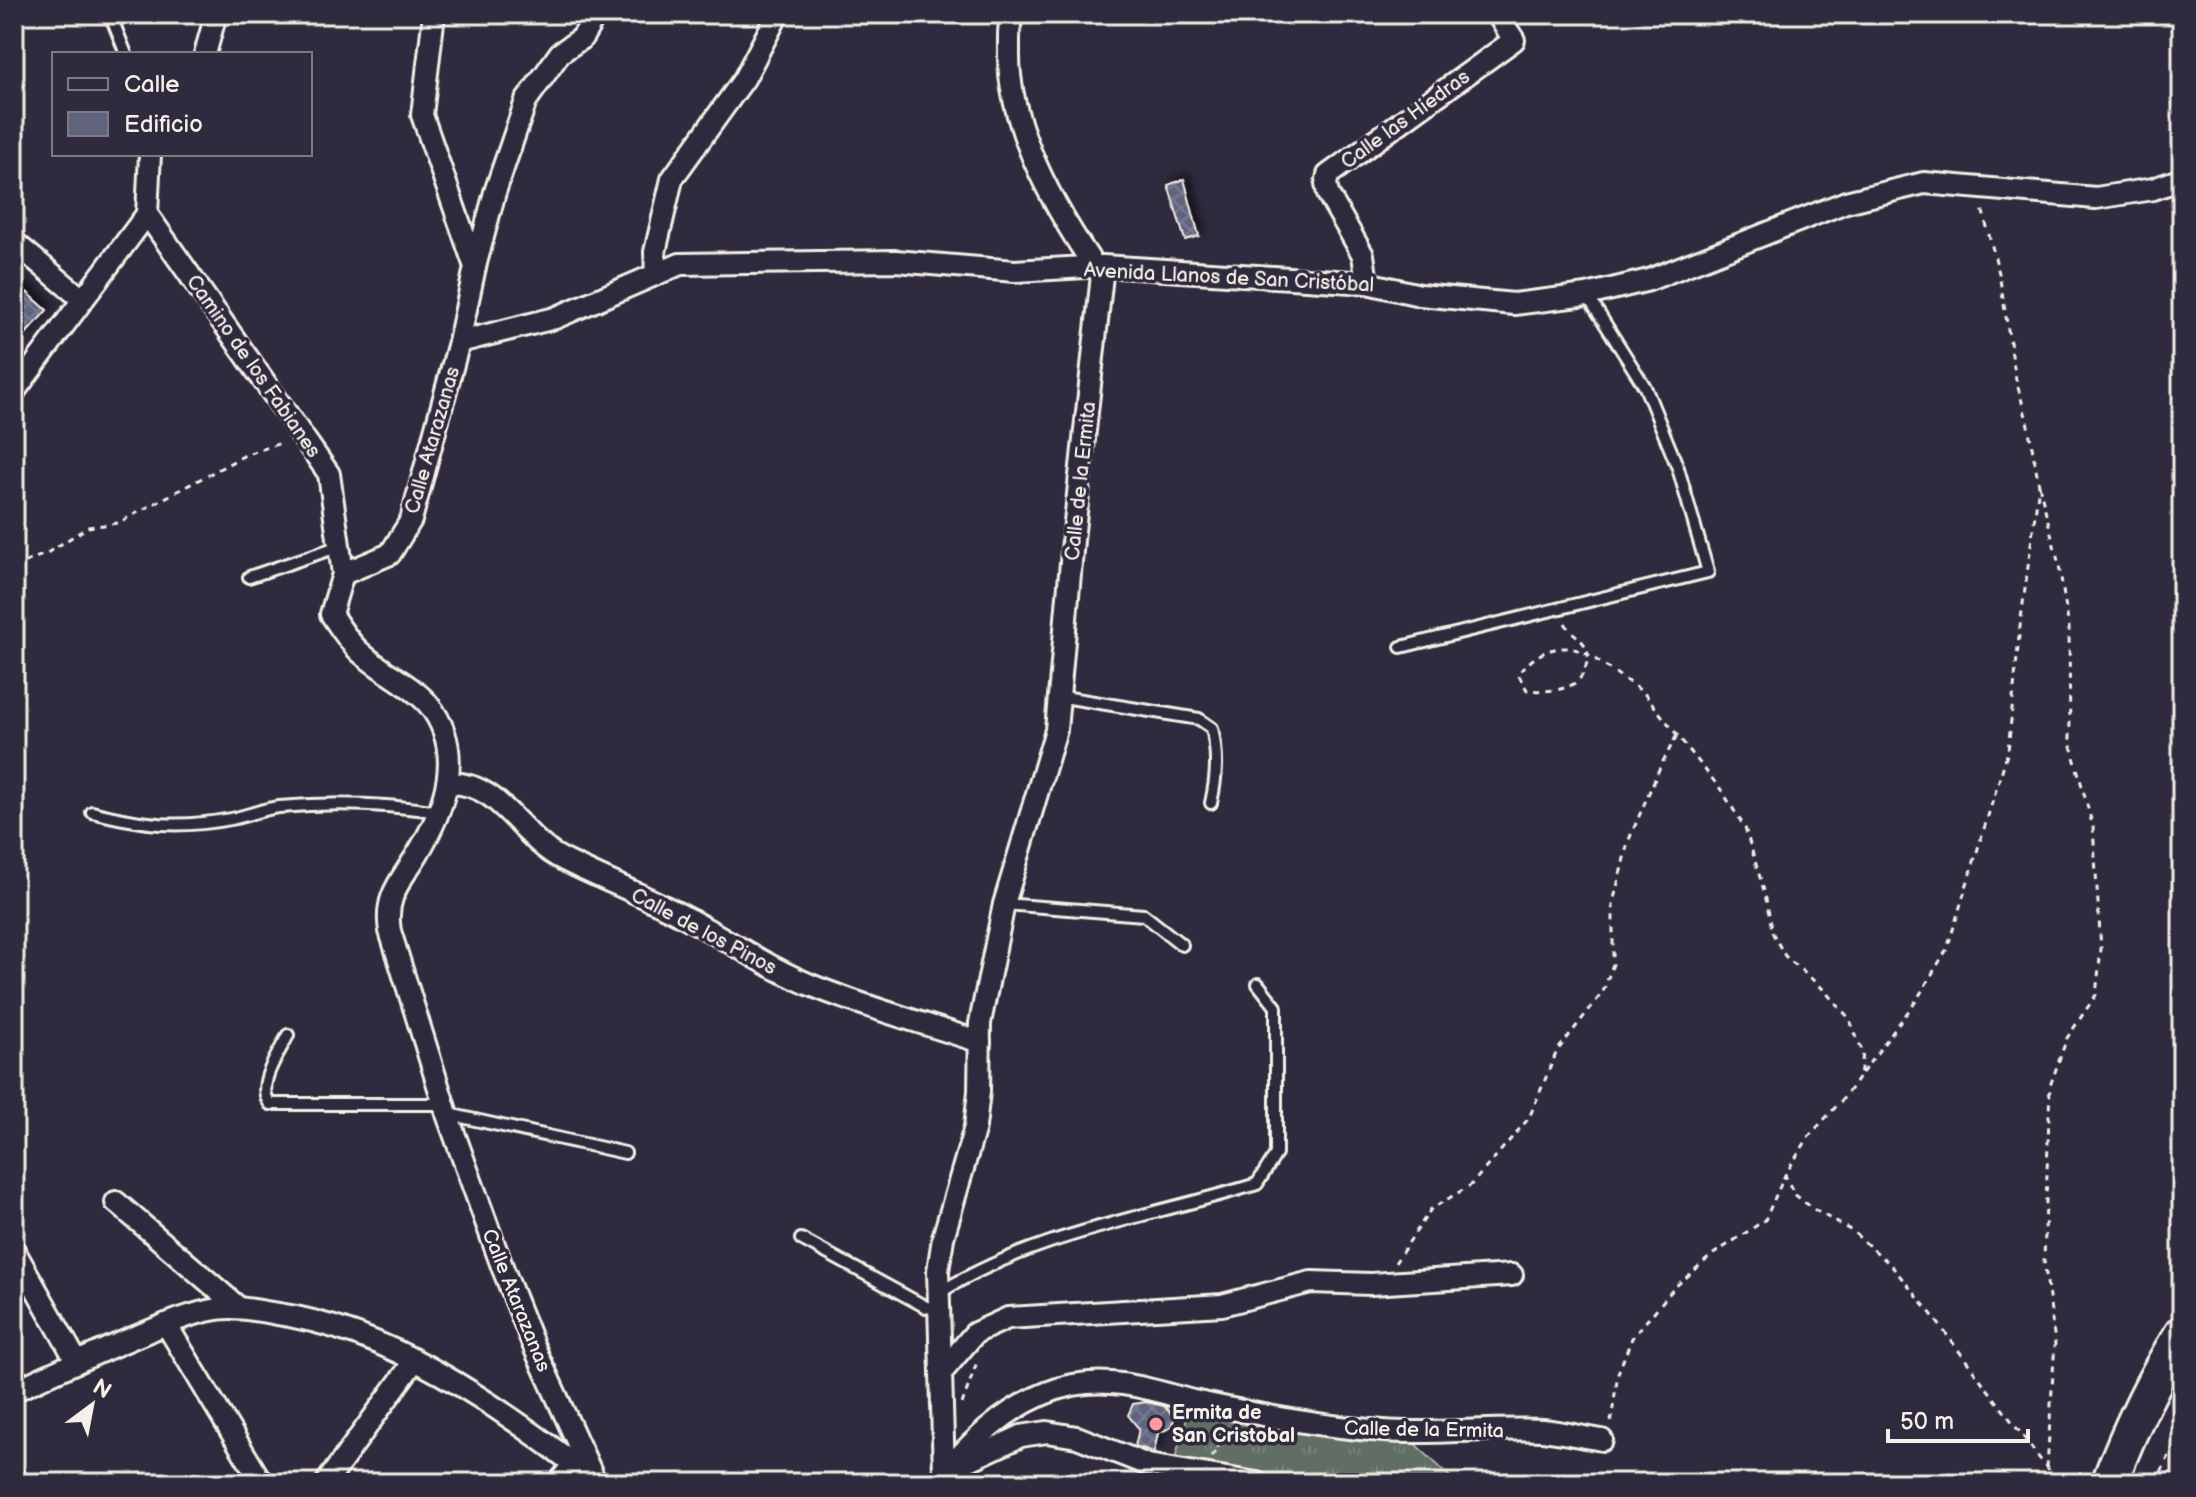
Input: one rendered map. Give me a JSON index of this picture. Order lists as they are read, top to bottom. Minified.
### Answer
{"streets":{"street":["Calle las Hiedras","Avenida Llanos de San Cristóbal","Camino de los Fabianes","Calle Atarazanas","Calle de la Ermita","Calle de los Pinos"]},"crossings":[["Calle las Hiedras","Avenida Llanos de San Cristóbal"],["Avenida Llanos de San Cristóbal","Calle Atarazanas"],["Avenida Llanos de San Cristóbal","Calle de la Ermita"],["Camino de los Fabianes","Calle Atarazanas"],["Calle Atarazanas","Calle de los Pinos"],["Calle de la Ermita","Calle de los Pinos"]],"places":["Ermita de San Cristobal"],"legend":["Calle","Edificio"],"scale_bar":"50 m","north":"top right"}
